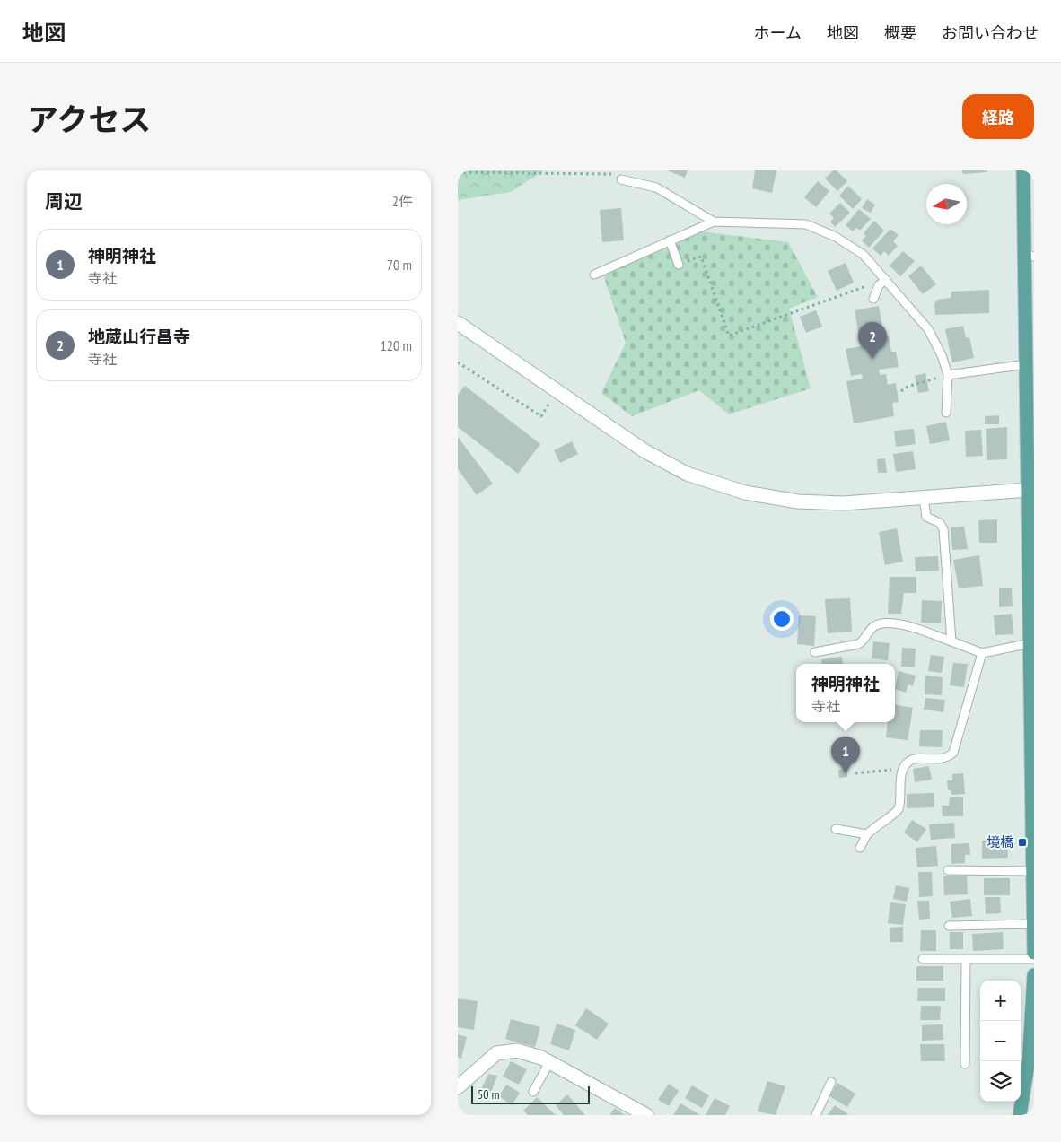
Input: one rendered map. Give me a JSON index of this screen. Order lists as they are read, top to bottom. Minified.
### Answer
{"places":{"transit":["境橋"]},"scale_bar":"50 m","north":"left","page":{"header":"地図","nav":["ホーム","地図","概要","お問い合わせ"],"title":"アクセス","buttons":"経路","heading":["周辺","2件"],"list":[{"mark":"1","name":"神明神社","note":"寺社","value":"70 m"},{"mark":"2","name":"地蔵山行昌寺","note":"寺社","value":"120 m"}],"pins":["2","1"],"popup":["神明神社","寺社"],"map_buttons":["+","−"],"scale":"50 m"}}
